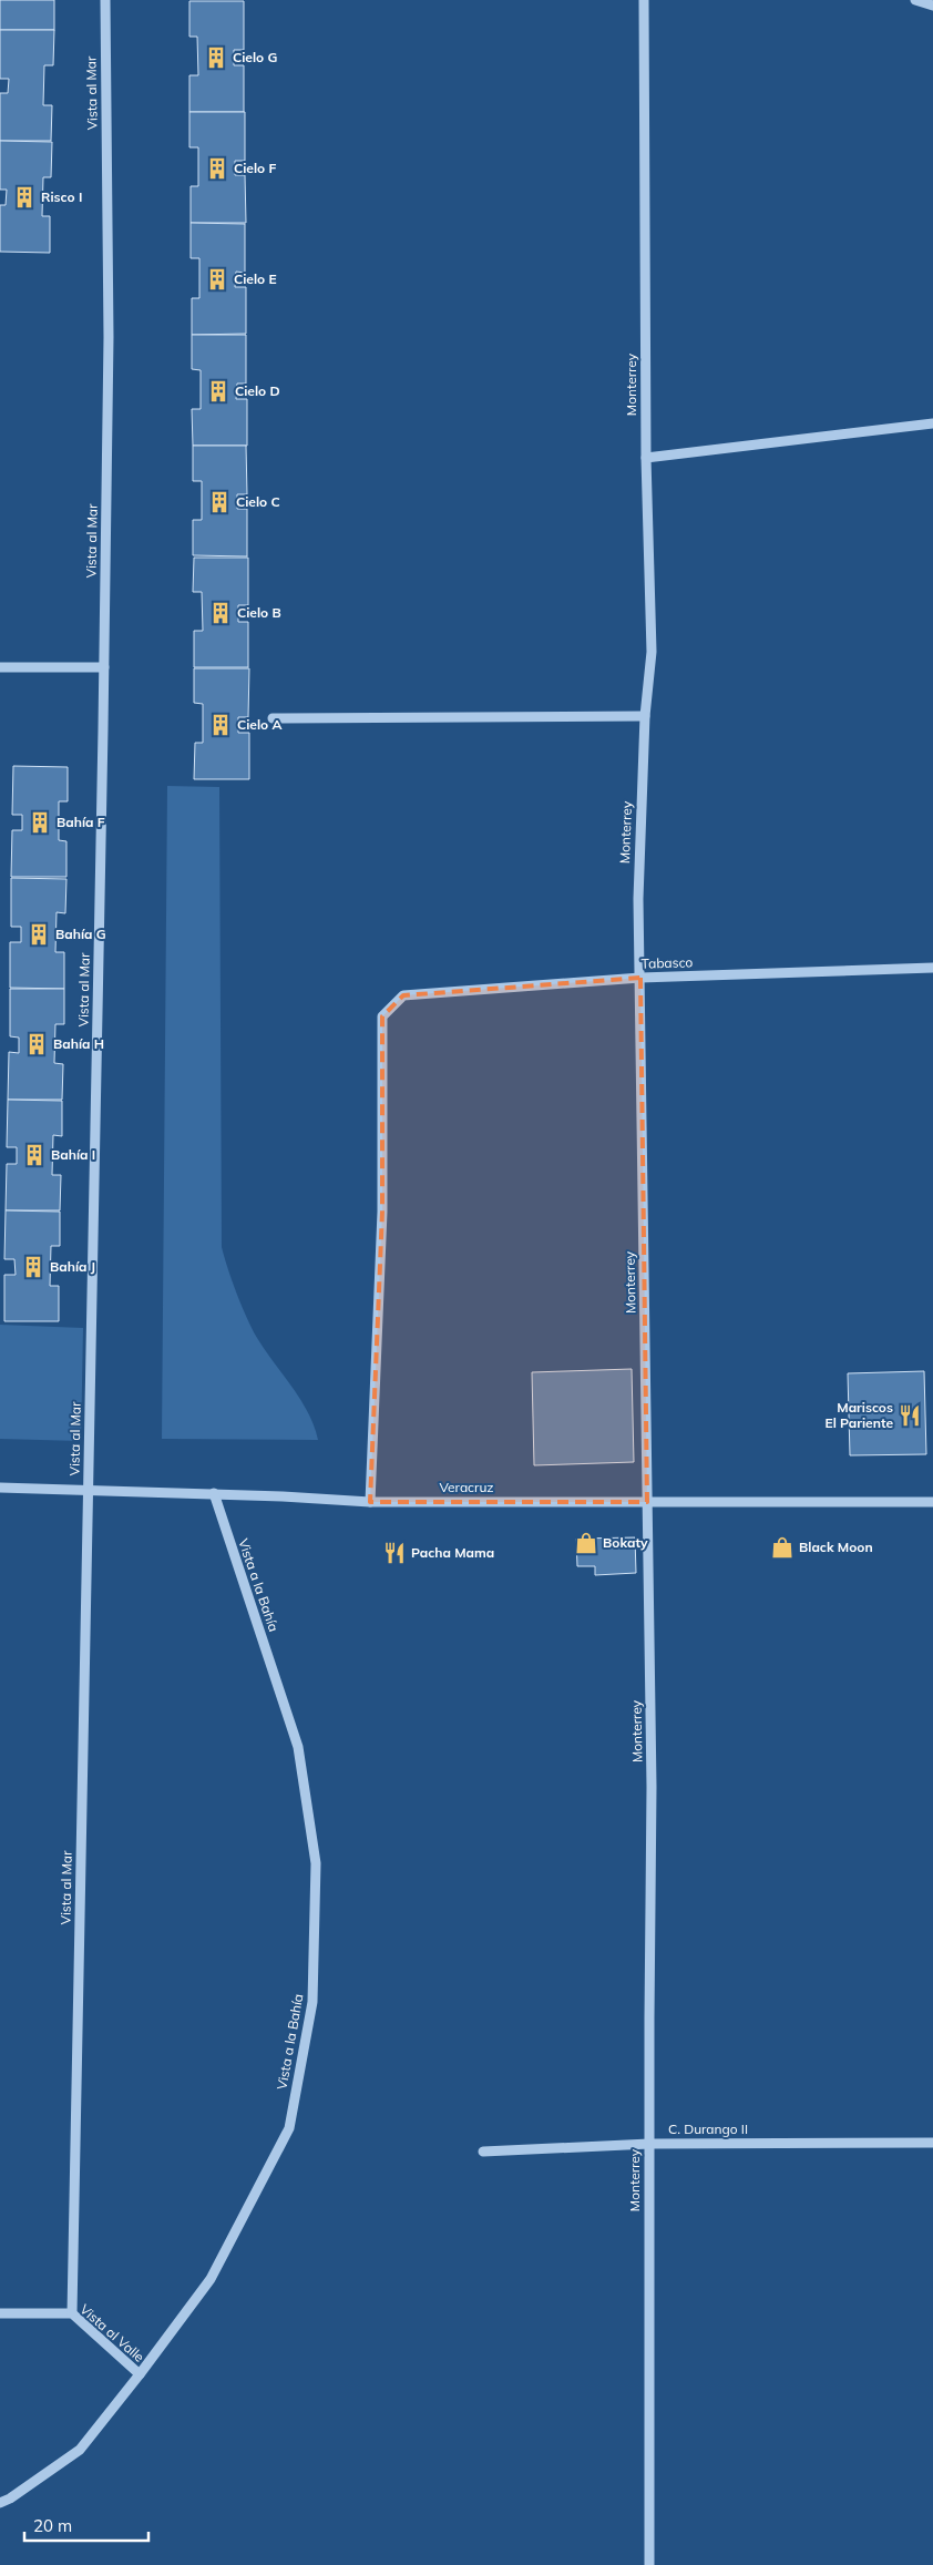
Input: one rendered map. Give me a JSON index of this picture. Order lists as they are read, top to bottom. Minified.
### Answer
{"streets":{"street":["Vista al Mar","Monterrey","Tabasco","Veracruz","Vista a la Bahía","C. Durango II","Vista al Valle"]},"crossings":[["Vista al Mar","Veracruz"],["Vista al Mar","Vista al Valle"],["Monterrey","Tabasco"],["Monterrey","Veracruz"],["Monterrey","C. Durango II"],["Tabasco","Veracruz"],["Veracruz","Vista a la Bahía"],["Vista a la Bahía","Vista al Valle"]],"places":{"building":["Cielo G","Cielo F","Risco I","Cielo E","Cielo D","Cielo C","Cielo B","Cielo A","Bahía F","Bahía G","Bahía H","Bahía I","Bahía J"],"restaurant":["Mariscos El Pariente","Pacha Mama"],"shop":["Bokaty","Black Moon"]},"scale_bar":"20 m"}
